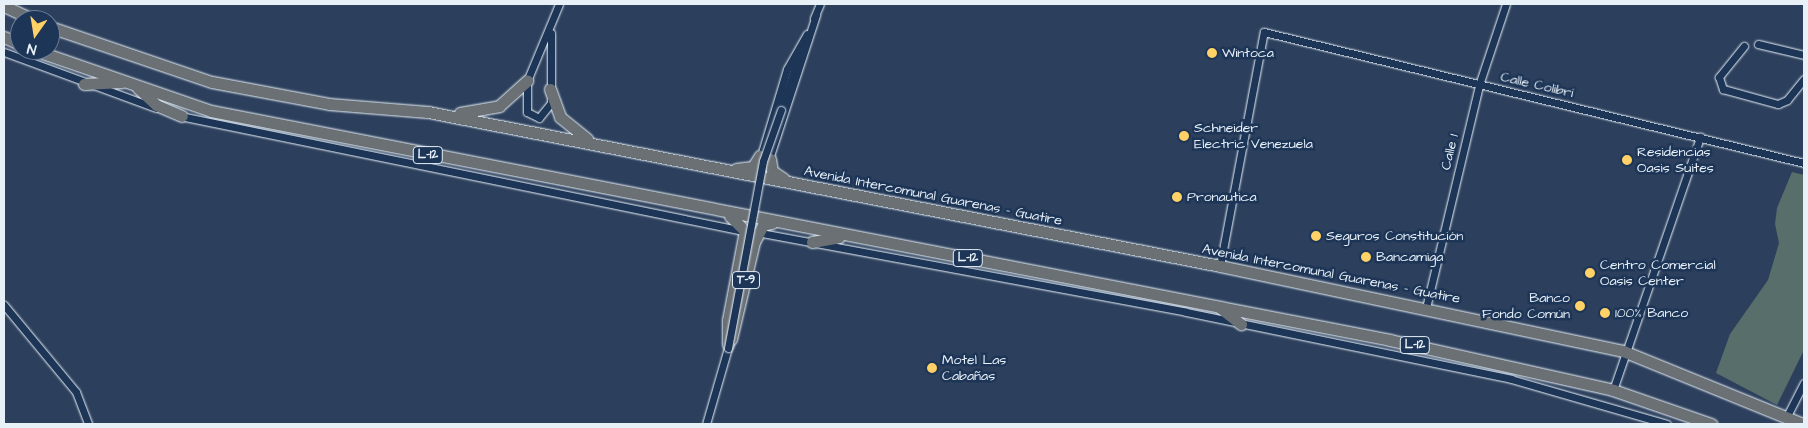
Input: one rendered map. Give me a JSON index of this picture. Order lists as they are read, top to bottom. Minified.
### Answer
{"streets":{"highway":["L-12","Avenida Intercomunal Guarenas - Guatire","T-9"],"street":["Calle Colibrí","Calle 1"]},"crossings":[["Calle Colibrí","Calle 1"],["Calle Colibrí","Avenida Intercomunal Guarenas - Guatire"],["Calle 1","Avenida Intercomunal Guarenas - Guatire"],["L-12","T-9"]],"places":["Wintoca","Schneider Electric Venezuela","Residencias Oasis Suites","Pronautica","Seguros Constitución","Bancamiga","Centro Comercial Oasis Center","Banco Fondo Común","100% Banco","Motel Las Cabañas"],"north":"bottom"}
